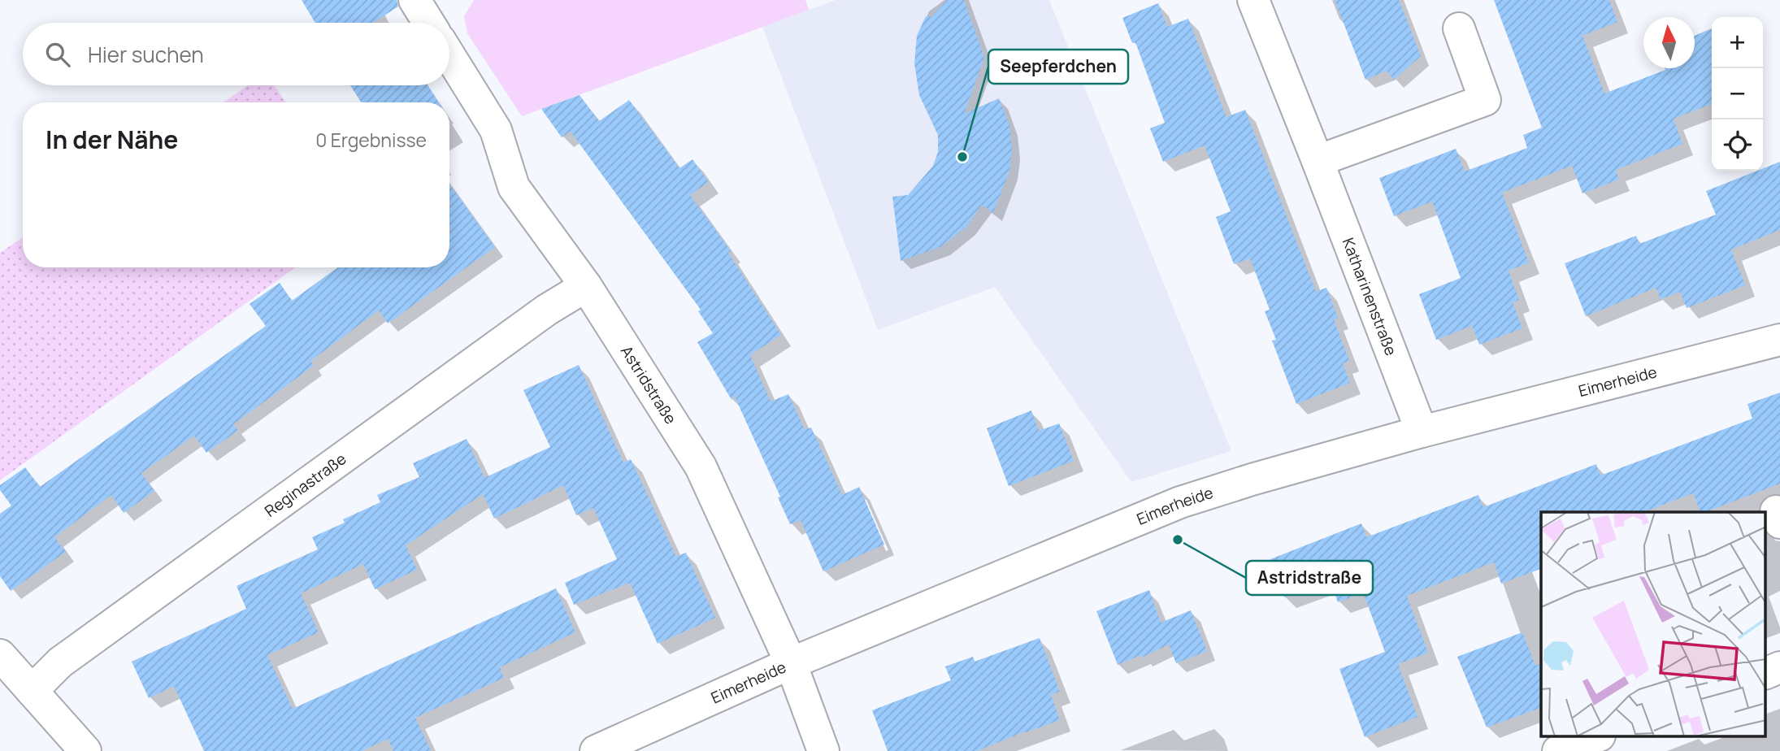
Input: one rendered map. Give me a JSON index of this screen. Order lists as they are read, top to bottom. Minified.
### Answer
{"streets":{"street":["Katharinenstraße","Eimerheide","Astridstraße","Reginastraße"]},"crossings":[["Katharinenstraße","Eimerheide"],["Eimerheide","Astridstraße"],["Astridstraße","Reginastraße"]],"places":["Seepferdchen","Astridstraße"],"north":"top","page":{"map_buttons":["+","−"],"search":"Hier suchen","heading":["In der Nähe","0 Ergebnisse"]}}
